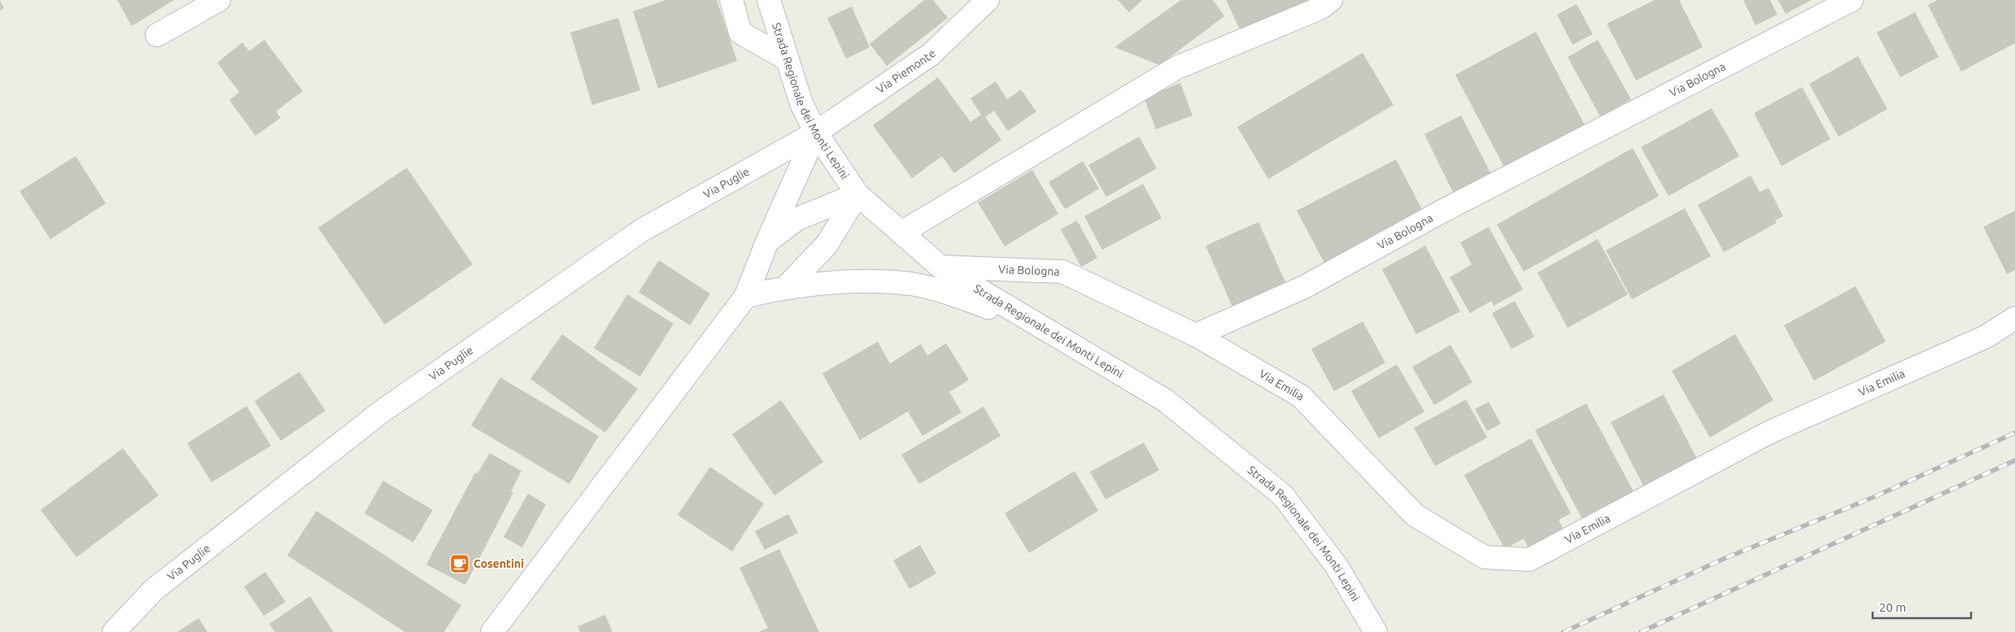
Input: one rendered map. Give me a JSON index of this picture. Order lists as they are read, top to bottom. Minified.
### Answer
{"streets":{"street":["Via Piemonte","Via Bologna","Strada Regionale dei Monti Lepini","Via Puglie","Via Emilia"]},"crossings":[["Via Piemonte","Strada Regionale dei Monti Lepini"],["Via Piemonte","Via Puglie"],["Via Bologna","Strada Regionale dei Monti Lepini"],["Via Bologna","Via Emilia"],["Strada Regionale dei Monti Lepini","Via Puglie"]],"places":{"cafe":["Cosentini"]},"scale_bar":"20 m"}
